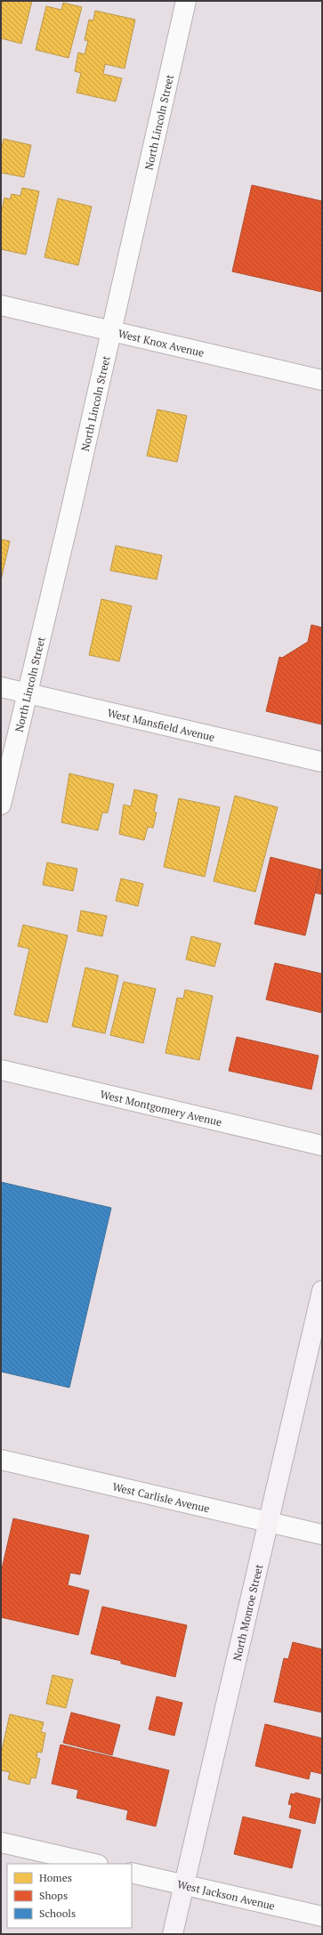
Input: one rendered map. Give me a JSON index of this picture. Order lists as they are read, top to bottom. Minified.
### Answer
{"streets":{"main road":["North Monroe Street"],"street":["North Lincoln Street","West Knox Avenue","West Mansfield Avenue","West Montgomery Avenue","West Carlisle Avenue","West Jackson Avenue"]},"crossings":[["North Lincoln Street","West Knox Avenue"],["North Lincoln Street","West Mansfield Avenue"],["West Carlisle Avenue","North Monroe Street"],["North Monroe Street","West Jackson Avenue"]],"legend":["Homes","Shops","Schools"]}
